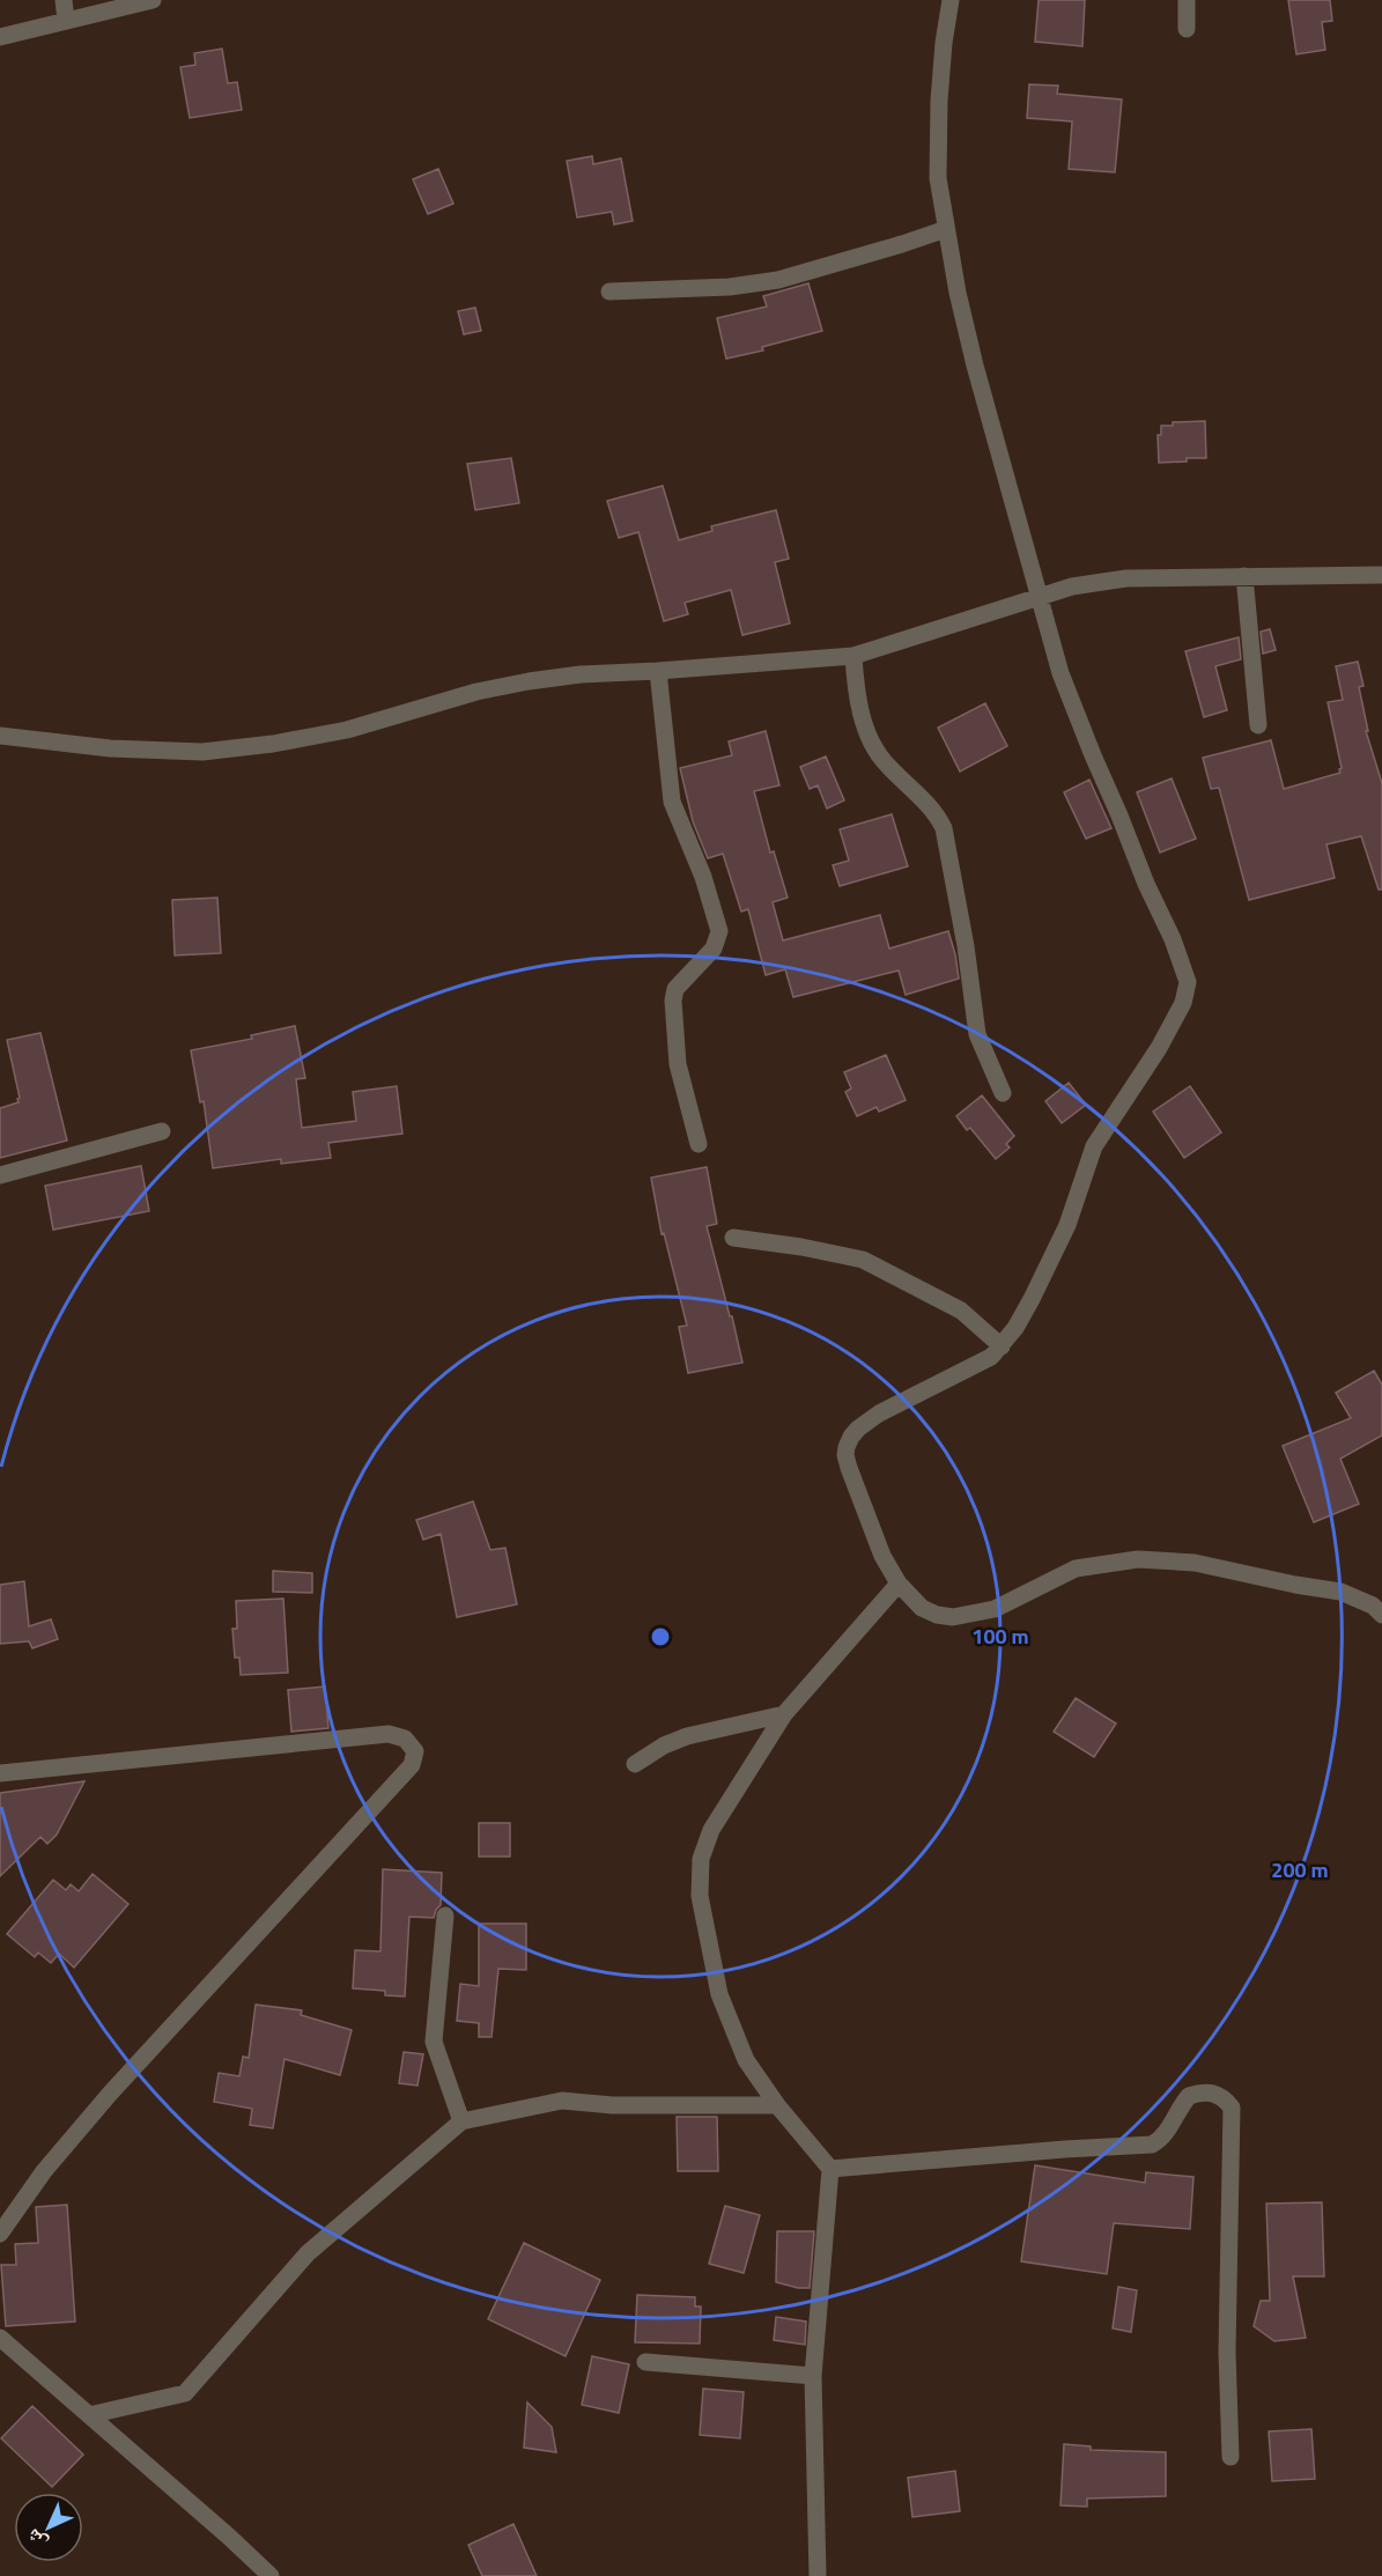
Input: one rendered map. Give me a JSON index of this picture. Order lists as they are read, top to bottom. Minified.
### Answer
{"north":"bottom left","rings":["100 m","200 m"]}
